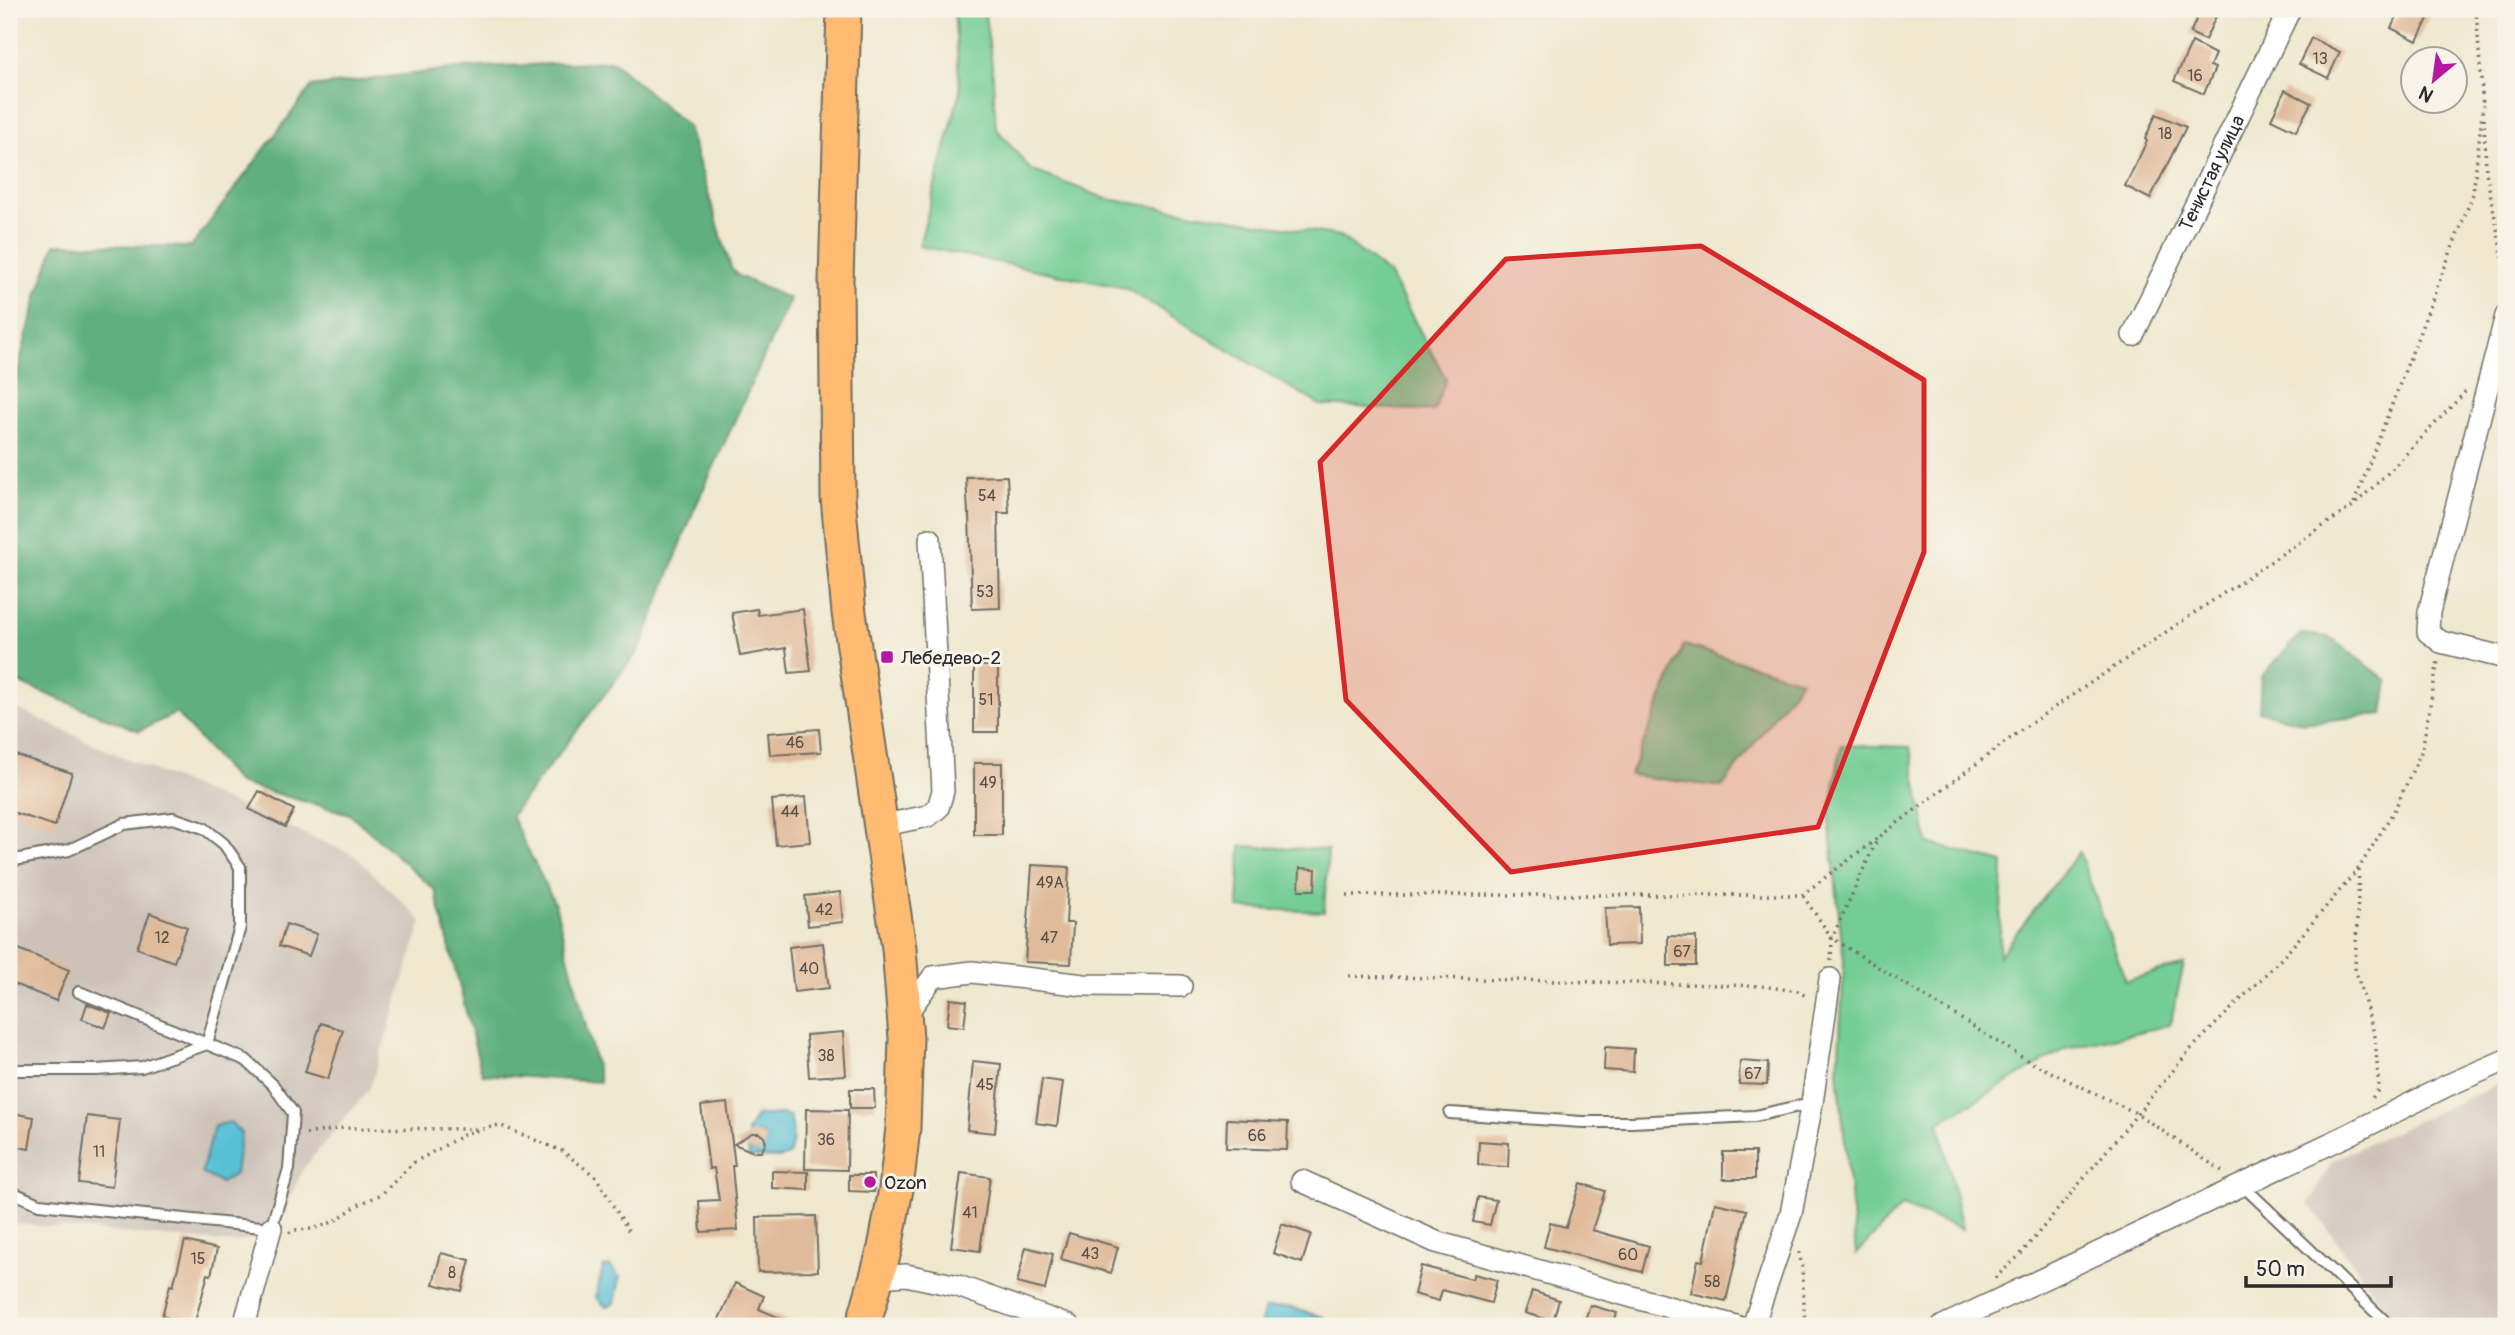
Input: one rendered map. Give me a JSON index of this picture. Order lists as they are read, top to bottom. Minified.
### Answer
{"streets":{"street":["Тенистая улица"]},"places":{"transit":["Лебедево-2"],"other":["Ozon"]},"house_numbers":["13","16","18","54","53","51","46","49","44","49А","42","12","47","67","40","38","67","45","66","36","11","41","43","60","15","8","58"],"scale_bar":"50 m","north":"bottom left"}
